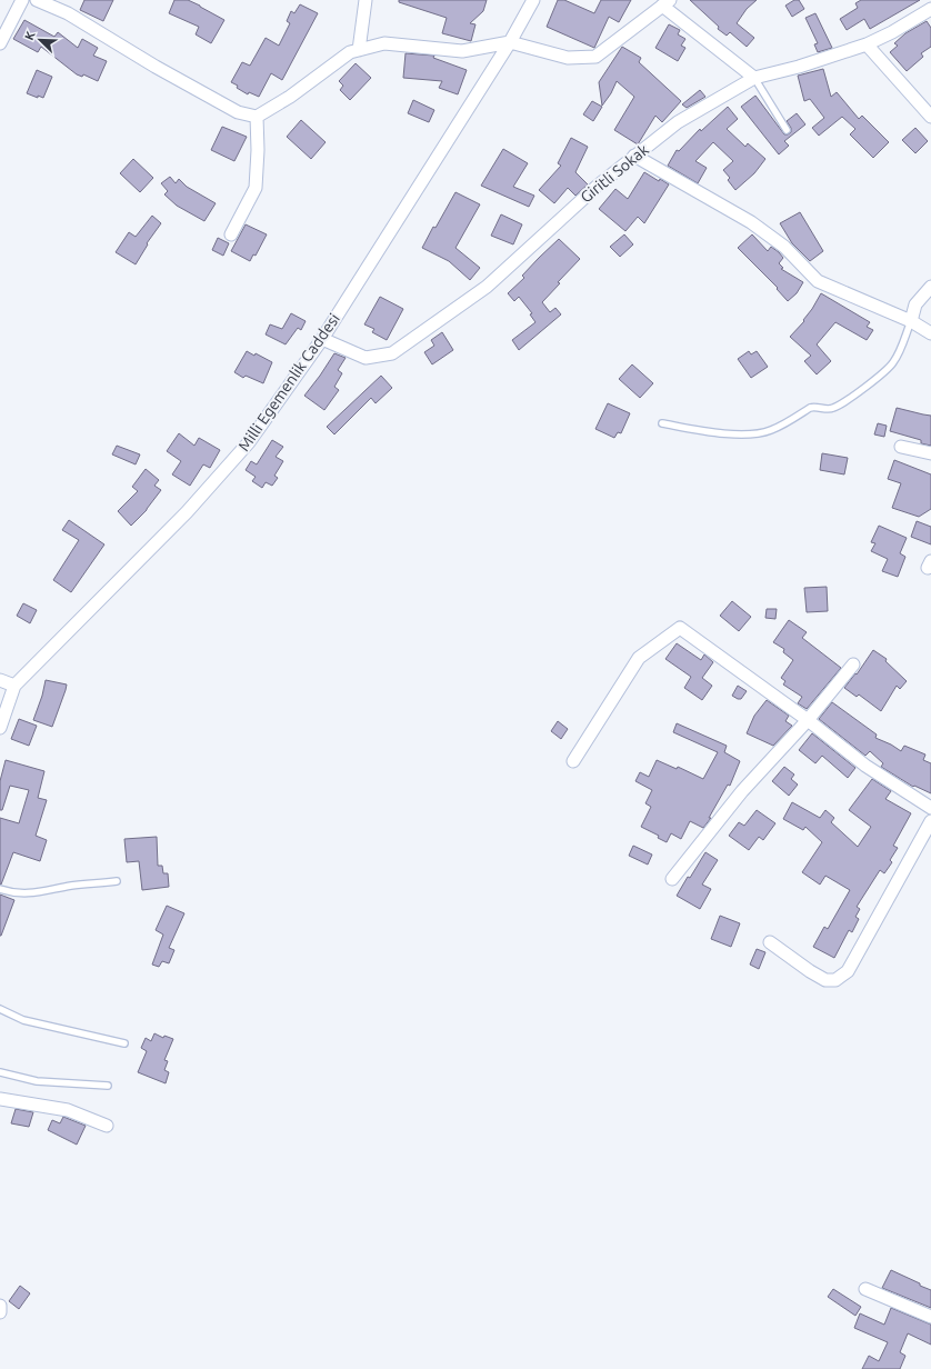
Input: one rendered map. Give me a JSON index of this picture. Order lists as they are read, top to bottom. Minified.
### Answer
{"streets":{"street":["Giritli Sokak","Milli Egemenlik Caddesi"]},"crossings":[["Giritli Sokak","Milli Egemenlik Caddesi"]],"north":"top left"}
